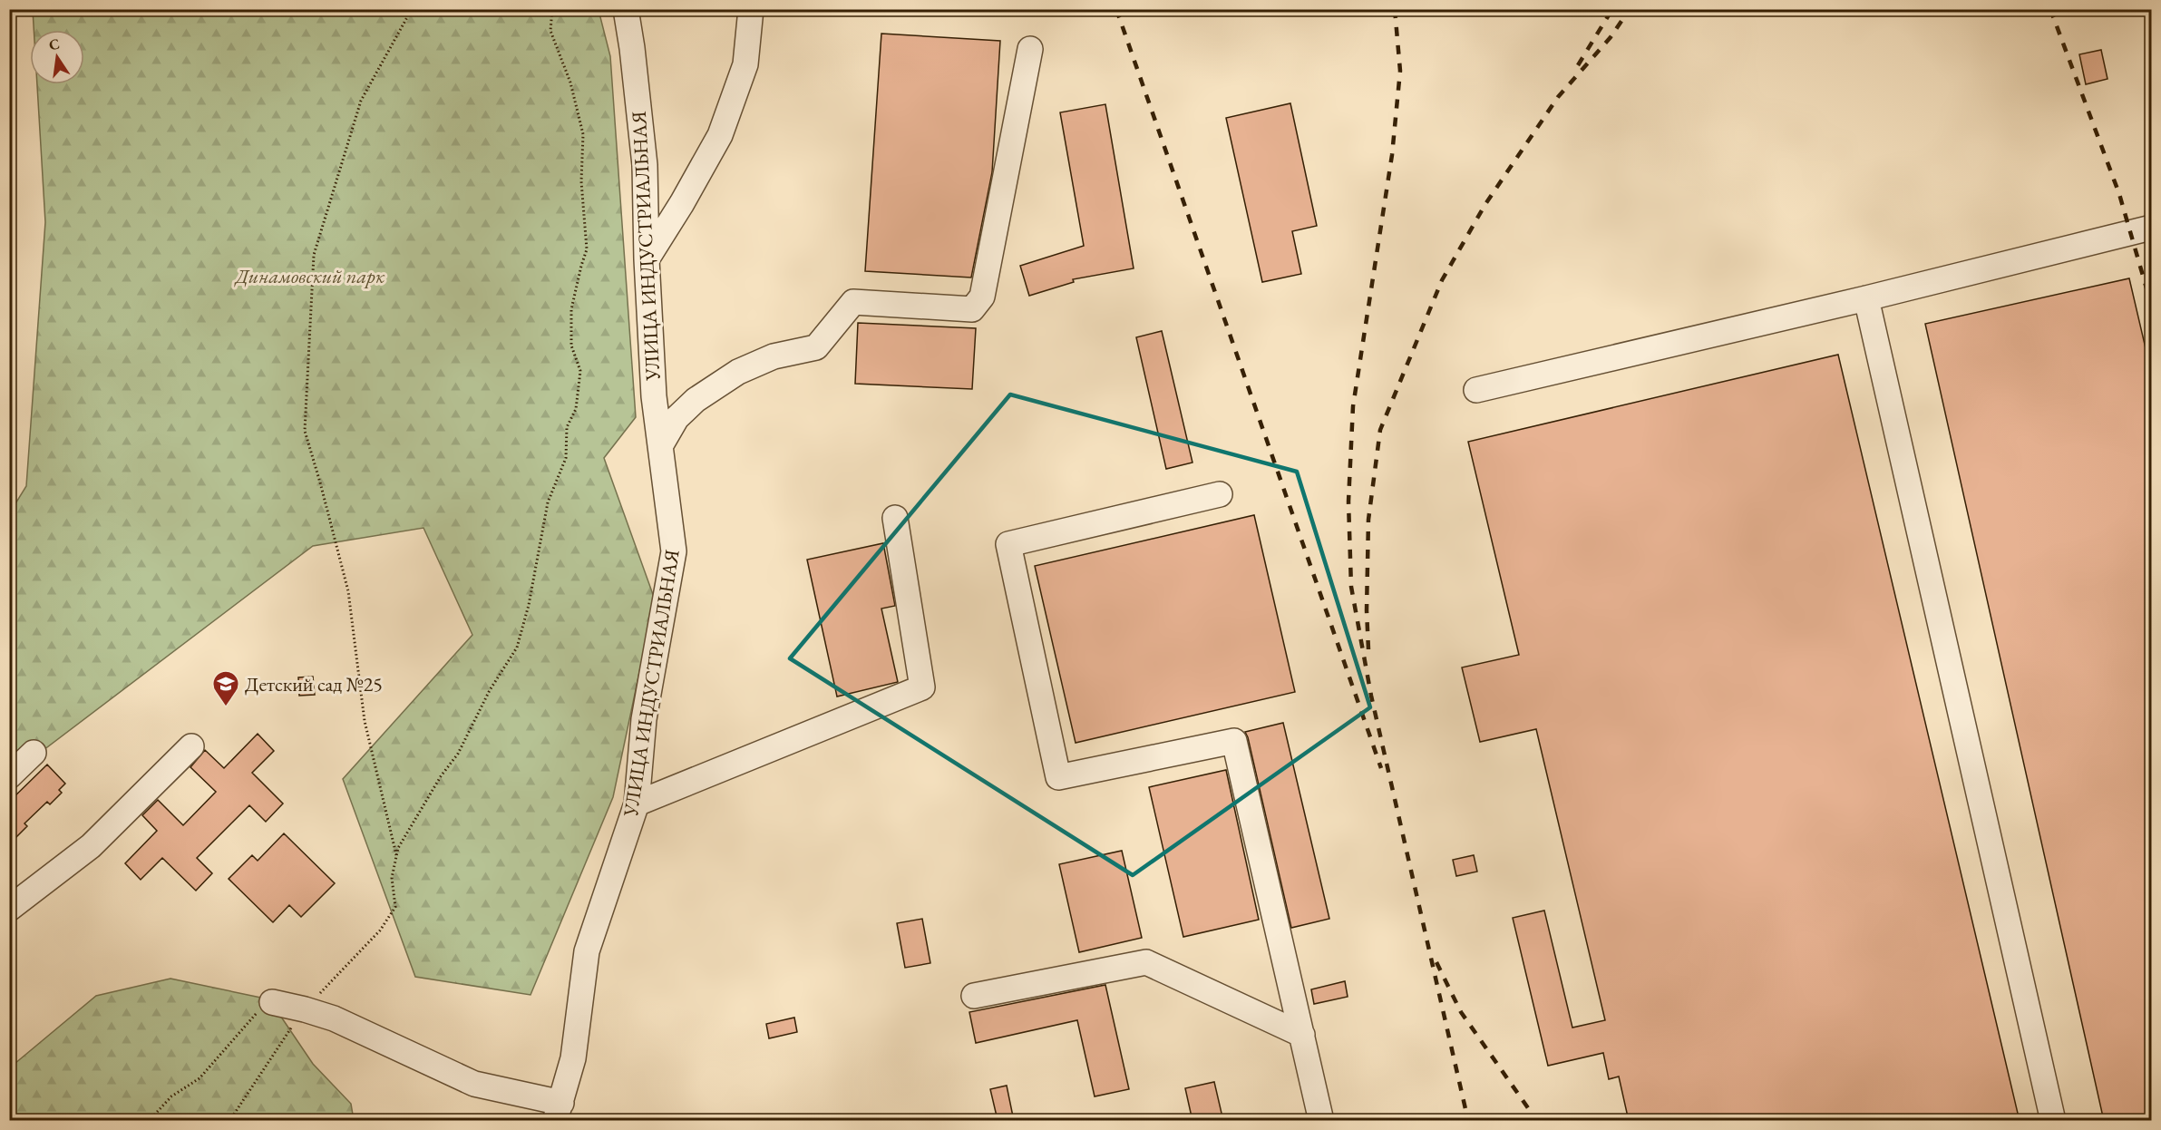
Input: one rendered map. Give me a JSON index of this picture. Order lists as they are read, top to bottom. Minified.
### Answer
{"streets":{"lane":["УЛИЦА ИНДУСТРИАЛЬНАЯ"]},"parks":["Динамовский парк"],"places":{"school or university":["Детский сад №25"]},"north":"top"}
